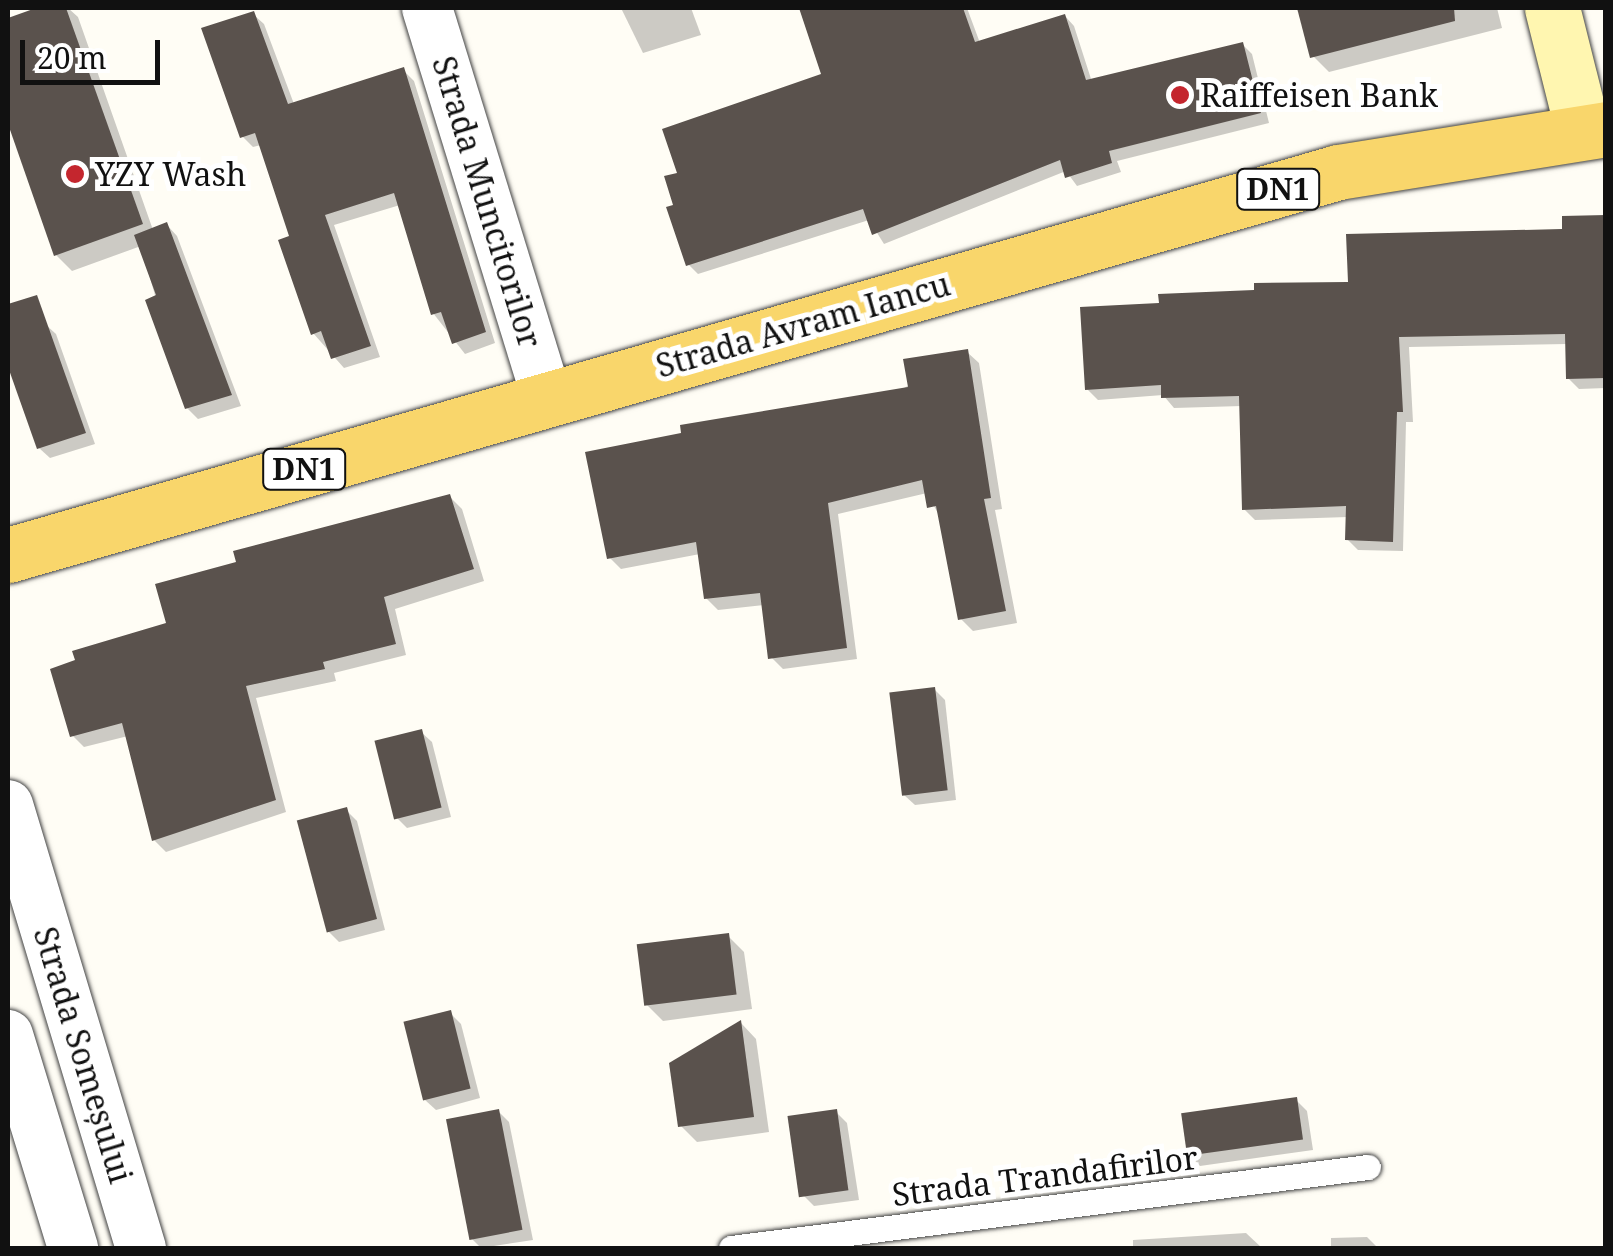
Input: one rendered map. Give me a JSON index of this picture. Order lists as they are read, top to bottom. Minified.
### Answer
{"streets":{"main road":["DN1","Strada Avram Iancu"],"street":["Strada Muncitorilor","Strada Someșului"],"lane":["Strada Trandafirilor"]},"crossings":[["Strada Muncitorilor","Strada Avram Iancu"]],"places":["Raiffeisen Bank","YZY Wash"],"scale_bar":"20 m"}
